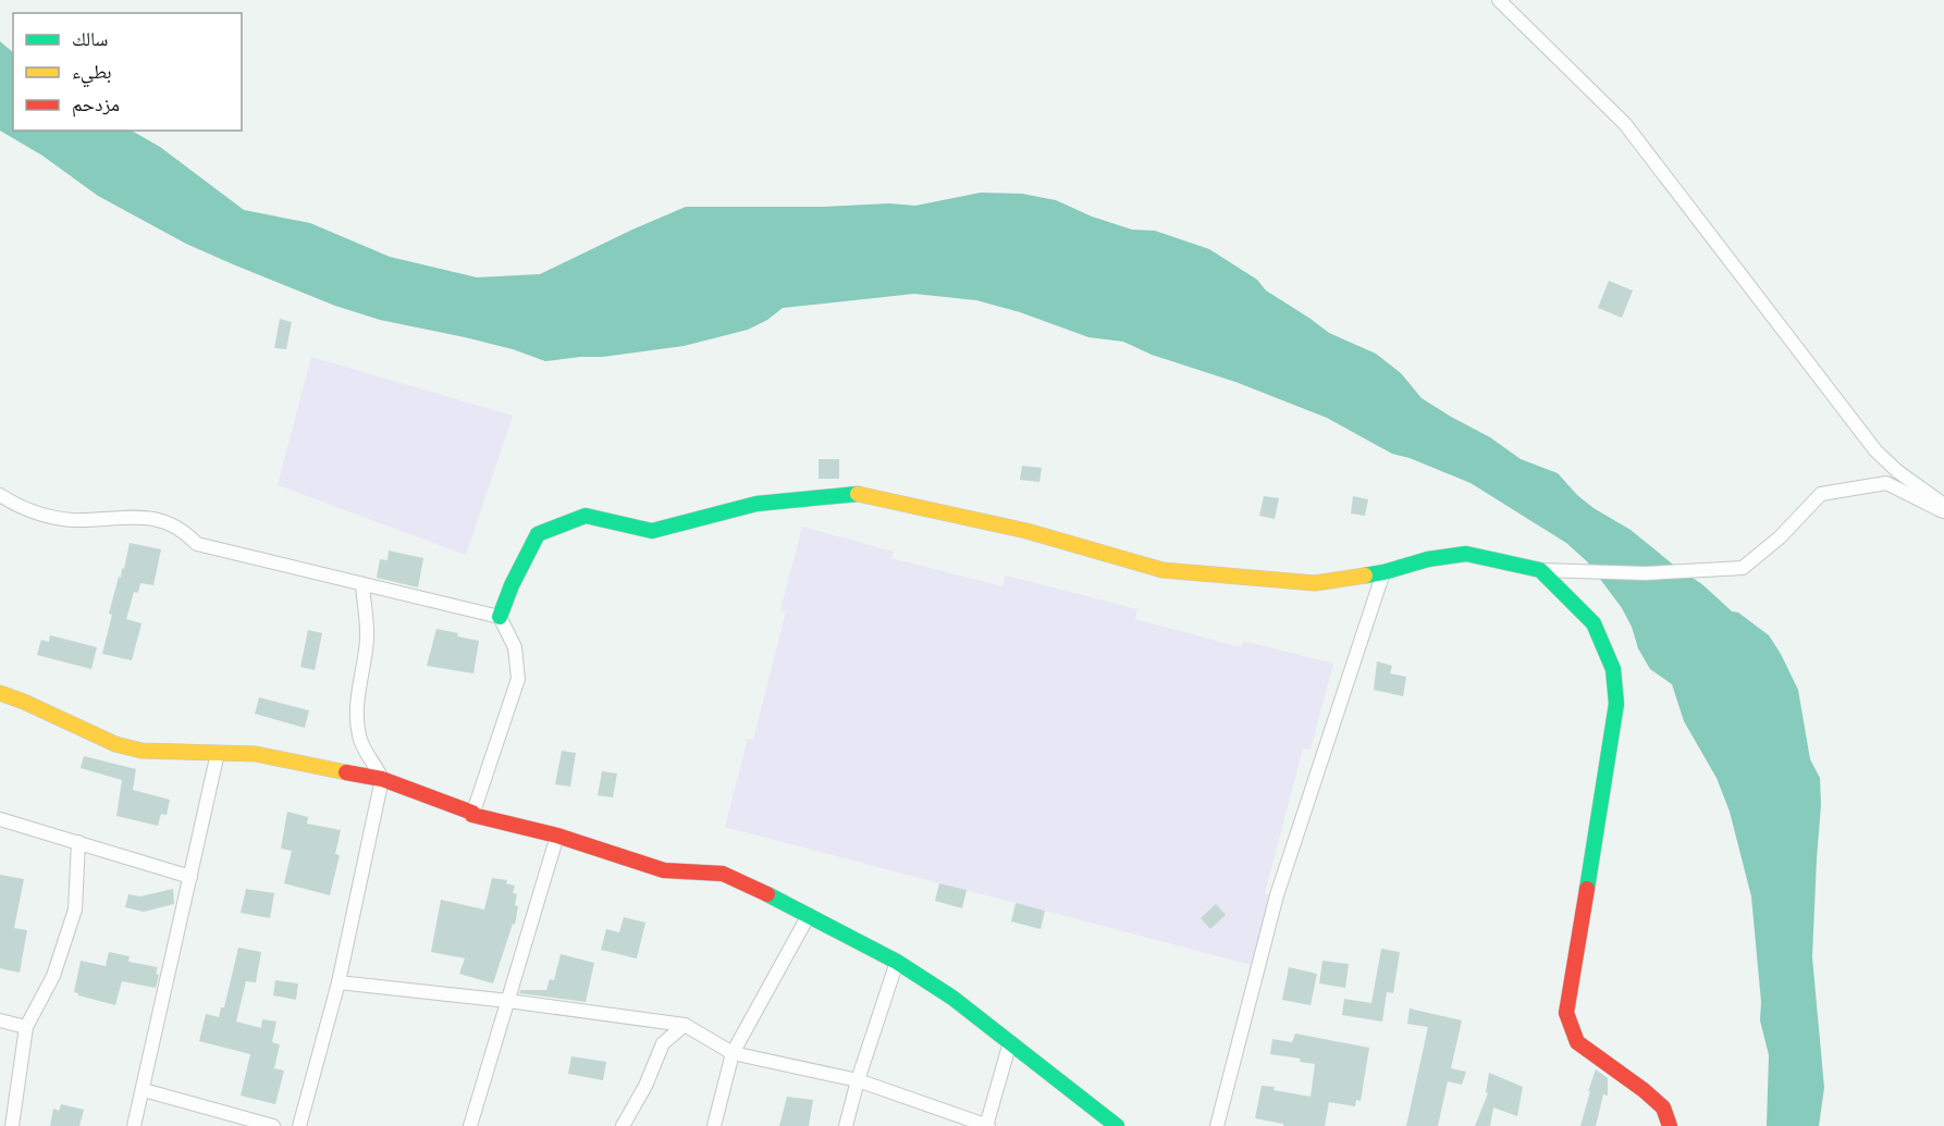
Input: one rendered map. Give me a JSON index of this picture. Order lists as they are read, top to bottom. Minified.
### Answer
{"legend":["سالك","بطيء","مزدحم"]}
